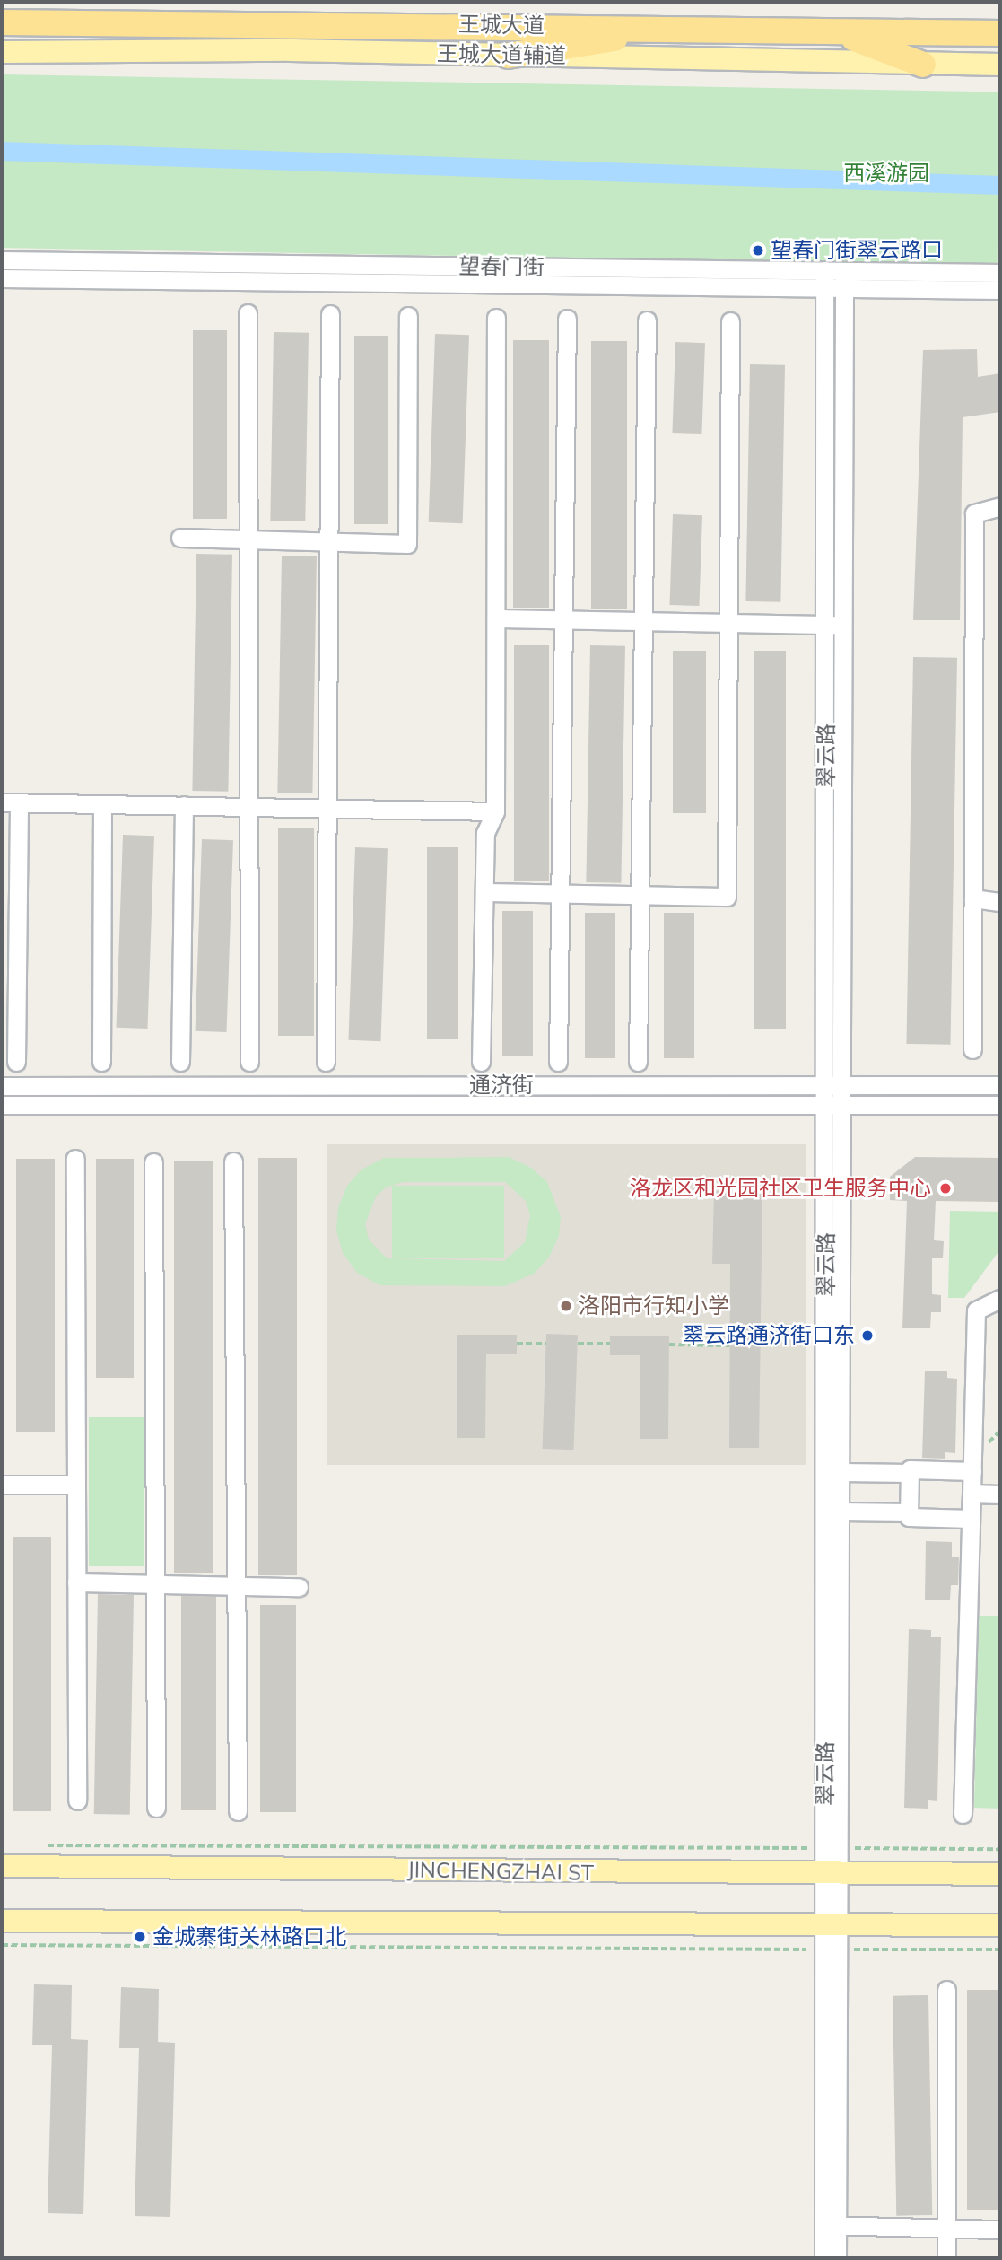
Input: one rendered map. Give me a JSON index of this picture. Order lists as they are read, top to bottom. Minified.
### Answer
{"streets":{"highway":["王城大道"],"main road":["王城大道辅道","JINCHENGZHAI ST"],"street":["望春门街","翠云路","通济街"]},"crossings":[["望春门街","翠云路"],["翠云路","通济街"],["翠云路","JINCHENGZHAI ST"]],"parks":["西溪游园"],"places":["望春门街翠云路口","洛龙区和光园社区卫生服务中心","洛阳市行知小学","翠云路通济街口东","金城寨街关林路口北"]}
